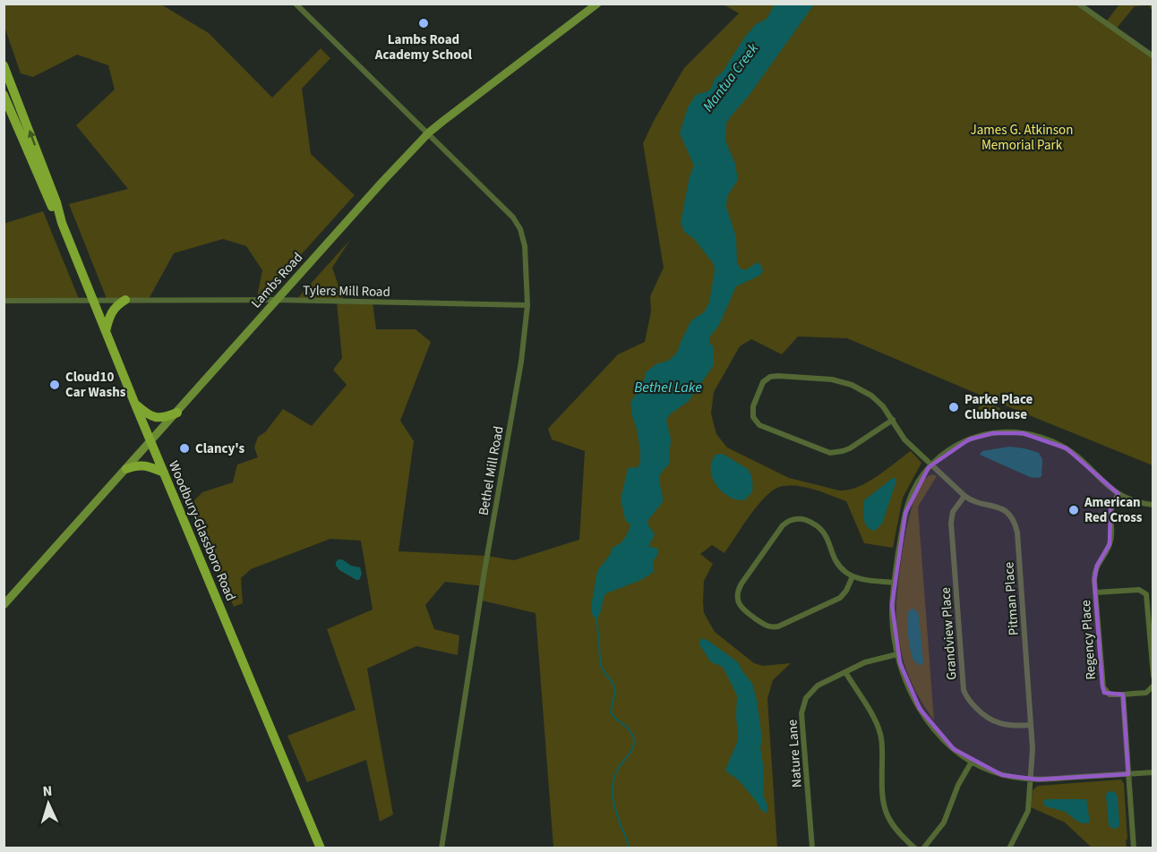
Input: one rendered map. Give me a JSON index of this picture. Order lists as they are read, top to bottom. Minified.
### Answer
{"streets":{"main road":["Lambs Road","Woodbury-Glassboro Road"],"street":["Tylers Mill Road","Bethel Mill Road","Pitman Place","Grandview Place","Regency Place","Nature Lane"]},"crossings":[["Lambs Road","Tylers Mill Road"],["Lambs Road","Bethel Mill Road"],["Lambs Road","Woodbury-Glassboro Road"],["Tylers Mill Road","Bethel Mill Road"],["Tylers Mill Road","Woodbury-Glassboro Road"],["Pitman Place","Grandview Place"]],"water":["Mantua Creek","Bethel Lake"],"parks":["James G. Atkinson Memorial Park"],"places":["Lambs Road Academy School","Cloud10 Car Washs","Parke Place Clubhouse","Clancy's","American Red Cross"],"north":"top"}
